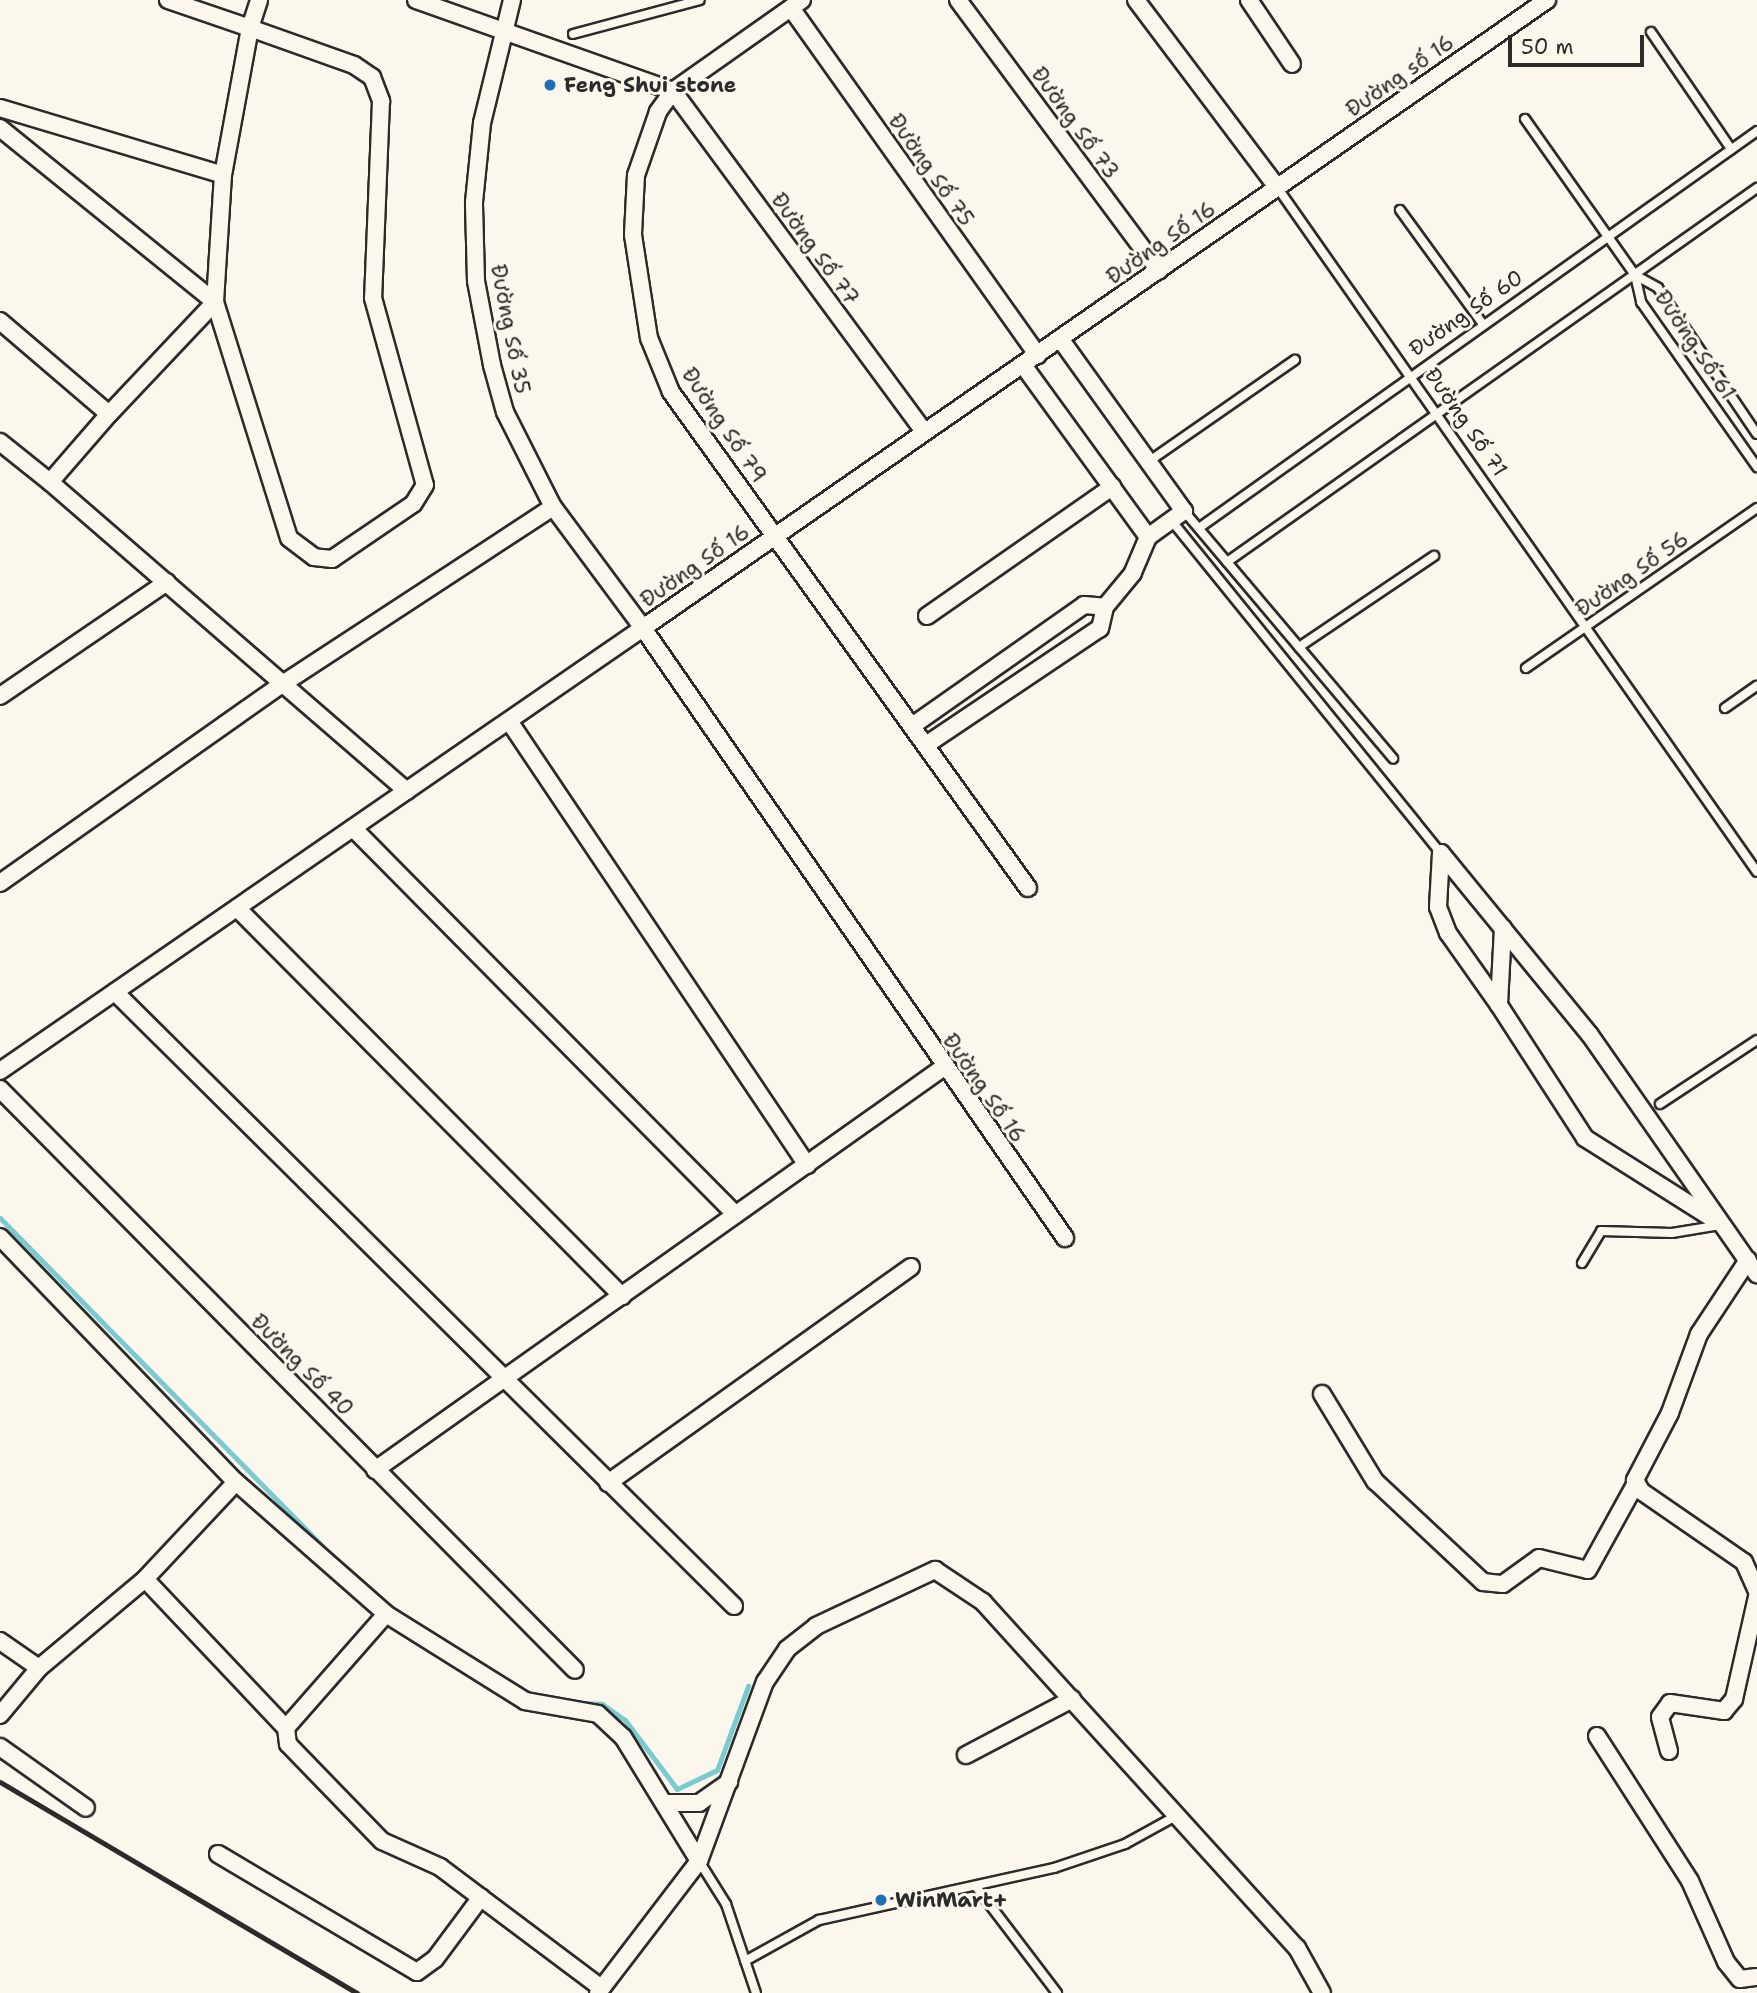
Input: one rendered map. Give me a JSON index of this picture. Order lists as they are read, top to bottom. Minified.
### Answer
{"streets":{"street":["Đường số 16","Đường Số 73","Đường Số 75","Đường Số 16","Đường Số 77","Đường Số 35","Đường Số 71","Đường Số 79","Đường Số 40"],"lane":["Đường Số 60","Đường Số 61","Đường Số 56"]},"crossings":[["Đường số 16","Đường Số 16"],["Đường số 16","Đường Số 71"],["Đường Số 73","Đường Số 16"],["Đường Số 75","Đường Số 16"],["Đường Số 16","Đường Số 77"],["Đường Số 16","Đường Số 35"],["Đường Số 16","Đường Số 71"],["Đường Số 16","Đường Số 79"],["Đường Số 77","Đường Số 79"],["Đường Số 60","Đường Số 61"],["Đường Số 60","Đường Số 71"],["Đường Số 71","Đường Số 56"]],"places":["Feng Shui stone","WinMart+"],"scale_bar":"50 m"}
